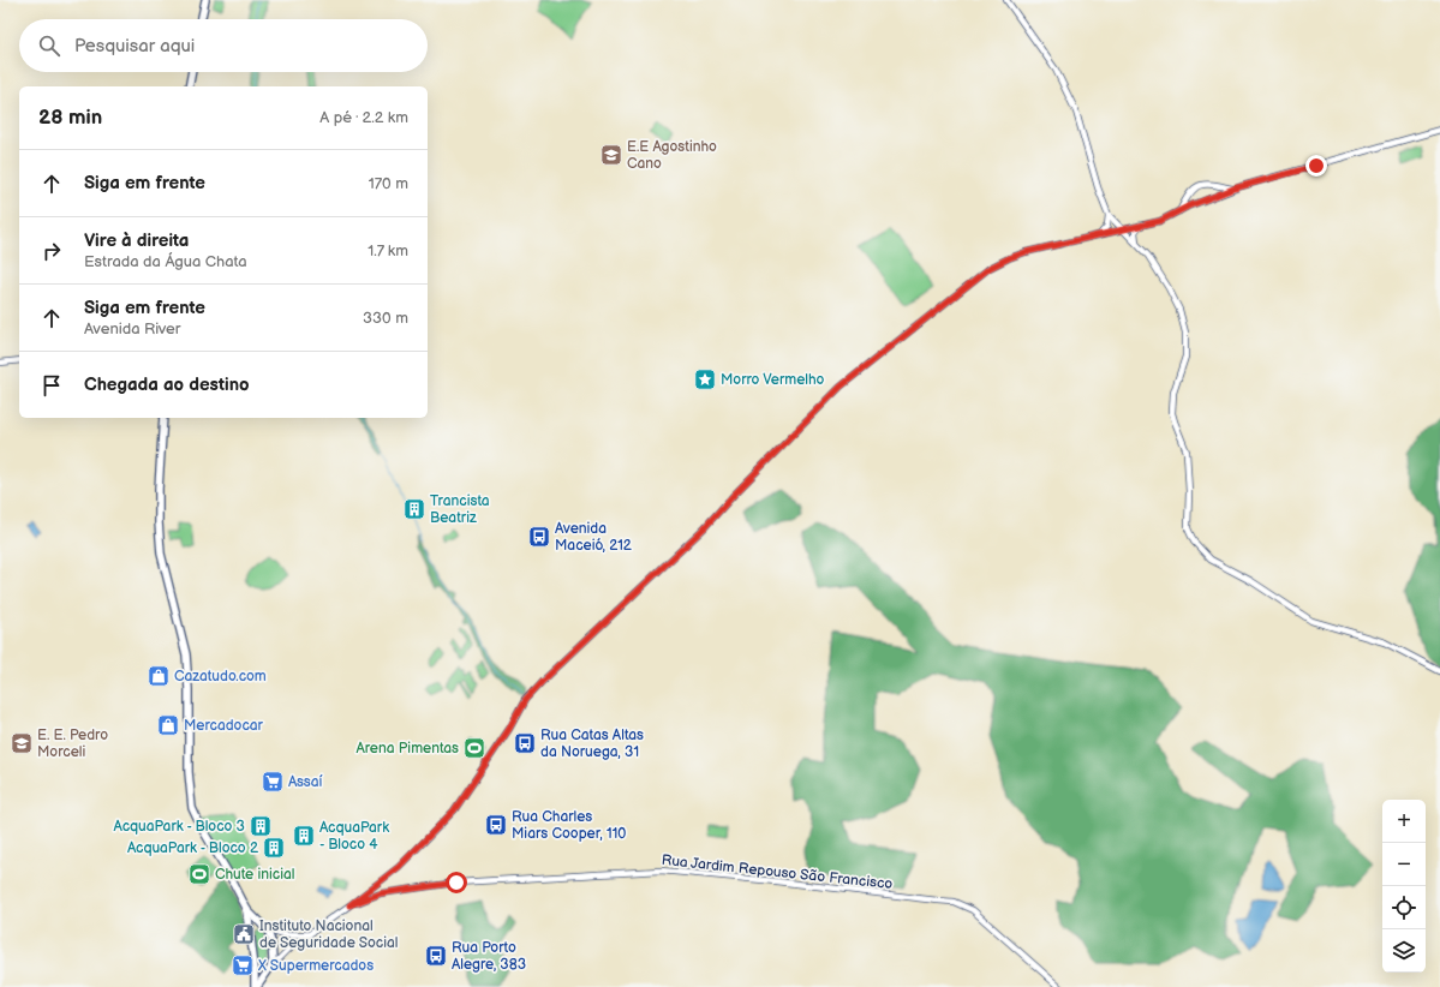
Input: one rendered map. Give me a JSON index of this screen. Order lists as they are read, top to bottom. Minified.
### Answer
{"streets":{"street":["Rua Jardim Repouso São Francisco"]},"places":{"school or university":["E.E Agostinho Cano","E. E. Pedro Morceli"],"place":["Morro Vermelho"],"building":["Trancista Beatriz","AcquaPark - Bloco 3","AcquaPark - Bloco 4","AcquaPark - Bloco 2"],"bus stop":["Avenida Maceió, 212","Rua Catas Altas da Noruega, 31","Rua Charles Miars Cooper, 110","Rua Porto Alegre, 383"],"shop":["Cazatudo.com","Mercadocar"],"sports":["Arena Pimentas","Chute inicial"],"supermarket":["Assaí","X Supermercados"],"public building":["Instituto Nacional de Seguridade Social"]},"page":{"search":"Pesquisar aqui","heading":["28 min","A pé · 2.2 km"],"list":[["Siga em frente","170 m"],["Vire à direita","Estrada da Água Chata","1.7 km"],["Siga em frente","Avenida River","330 m"],"Chegada ao destino"],"map_buttons":["+","−"]}}
